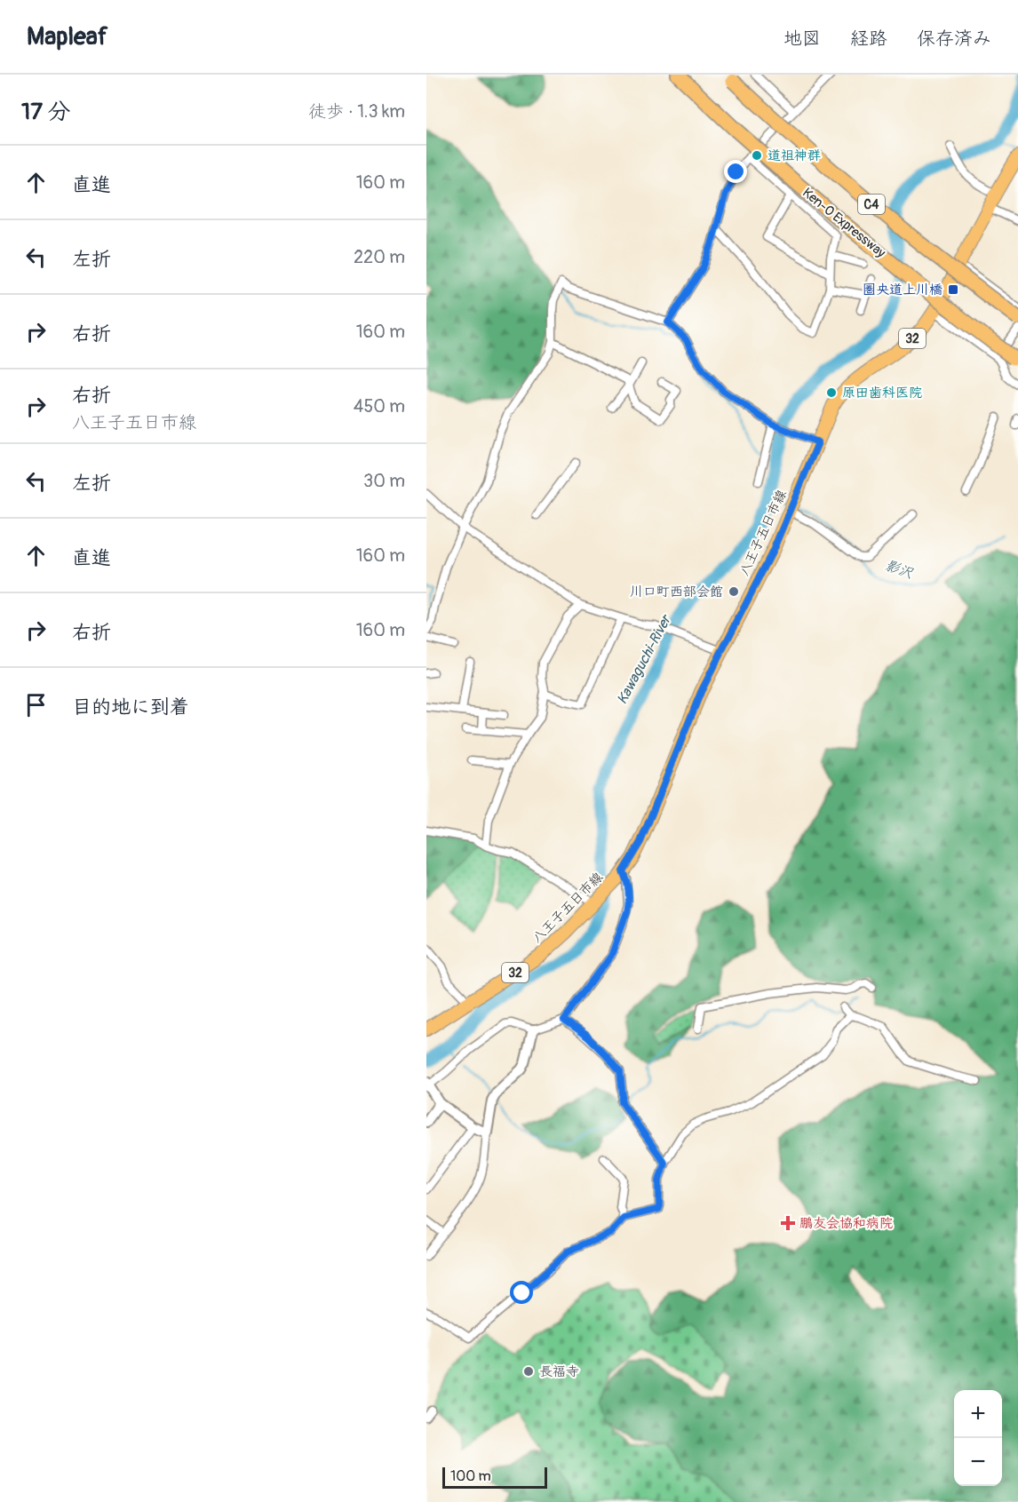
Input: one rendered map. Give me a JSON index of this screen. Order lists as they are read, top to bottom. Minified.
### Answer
{"streets":{"highway":["C4","Ken-O Expressway"],"main road":["32","八王子五日市線"]},"water":["影沢","Kawaguchi-River"],"places":{"other":["道祖神群","原田歯科医院","川口町西部会館","長福寺"],"transit":["圏央道上川橋"],"health":["鵬友会協和病院"]},"scale_bar":"100 m","page":{"header":"Mapleaf","nav":["地図","経路","保存済み"],"heading":["17 分","徒歩 · 1.3 km"],"list":[["直進","160 m"],["左折","220 m"],["右折","160 m"],["右折","八王子五日市線","450 m"],["左折","30 m"],["直進","160 m"],["右折","160 m"],"目的地に到着"],"map_buttons":["+","−"],"scale":"100 m"}}
